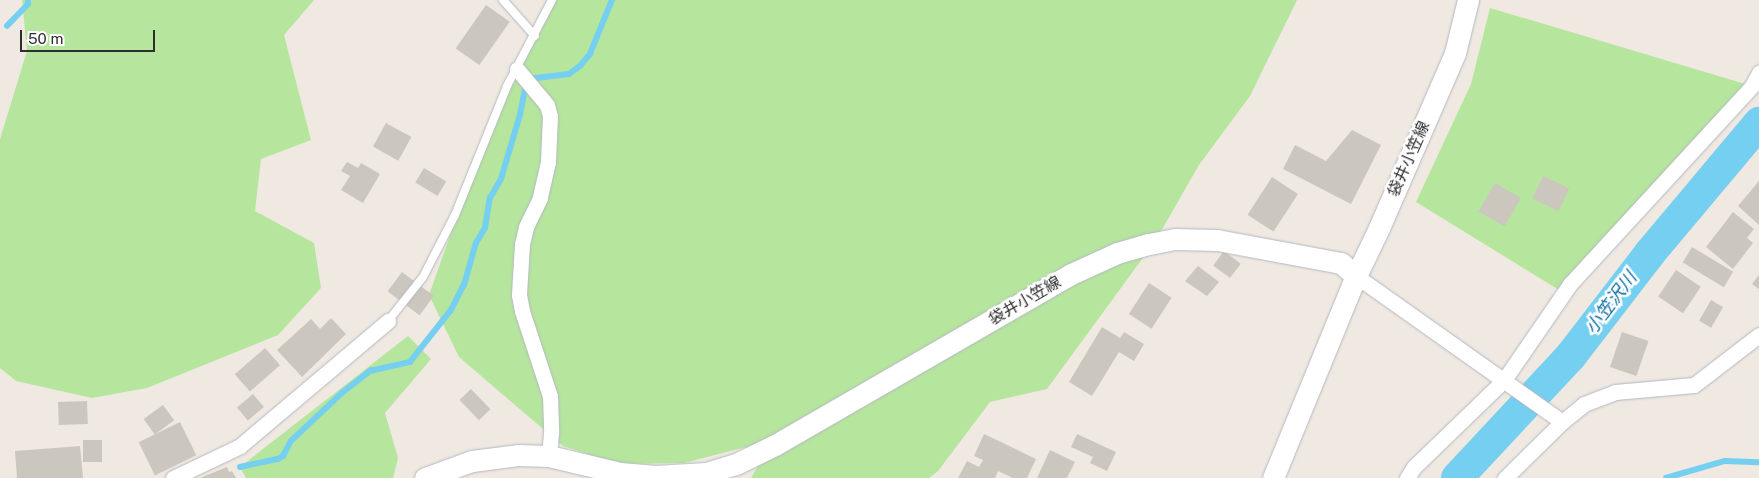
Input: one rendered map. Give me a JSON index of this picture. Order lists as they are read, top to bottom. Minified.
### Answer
{"streets":{"main road":["袋井小笠線"]},"water":["小笠沢川"],"scale_bar":"50 m"}
